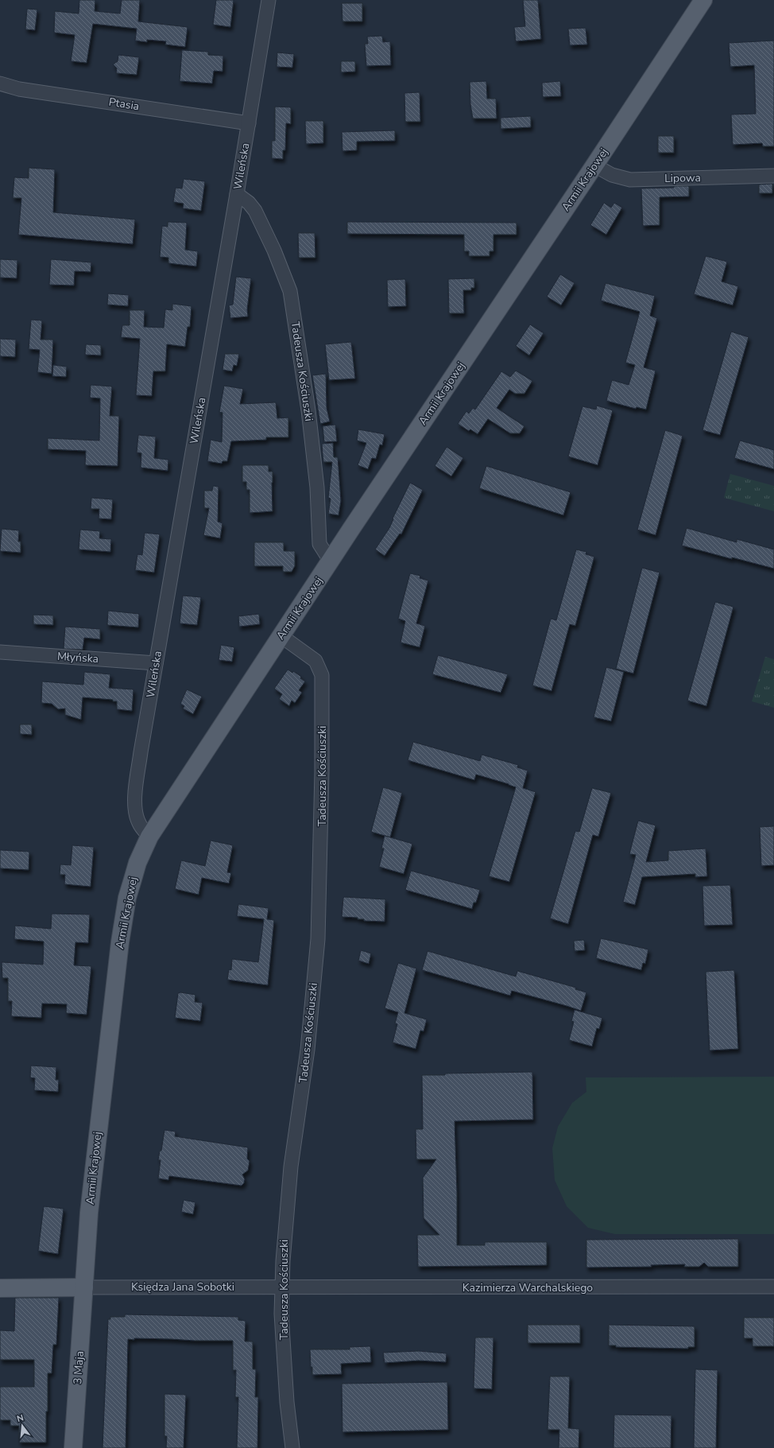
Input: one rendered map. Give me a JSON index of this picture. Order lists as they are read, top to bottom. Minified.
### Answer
{"streets":{"main road":["Armii Krajowej","3 Maja"],"street":["Ptasia","Wileńska","Lipowa","Tadeusza Kościuszki","Młyńska","Księdza Jana Sobotki","Kazimierza Warchalskiego"]},"crossings":[["Ptasia","Wileńska"],["Wileńska","Armii Krajowej"],["Wileńska","Tadeusza Kościuszki"],["Wileńska","Młyńska"],["Lipowa","Armii Krajowej"],["Armii Krajowej","Tadeusza Kościuszki"],["Armii Krajowej","Księdza Jana Sobotki"],["Armii Krajowej","3 Maja"],["Tadeusza Kościuszki","Księdza Jana Sobotki"],["Tadeusza Kościuszki","Kazimierza Warchalskiego"],["Księdza Jana Sobotki","Kazimierza Warchalskiego"],["Księdza Jana Sobotki","3 Maja"]],"north":"top"}
